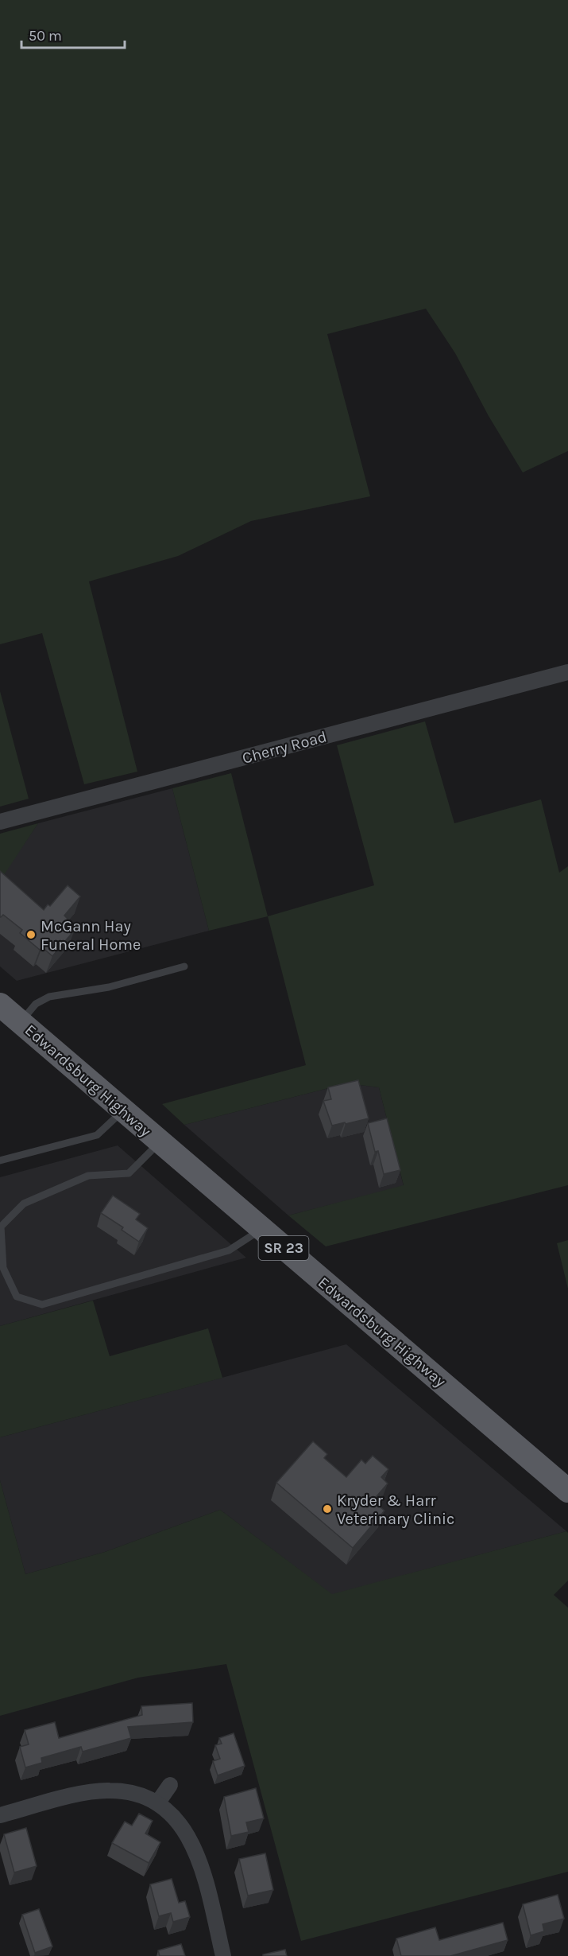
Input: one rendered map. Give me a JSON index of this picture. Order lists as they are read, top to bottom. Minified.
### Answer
{"streets":{"main road":["Edwardsburg Highway","SR 23"],"street":["Cherry Road"]},"places":["McGann Hay Funeral Home","Kryder & Harr Veterinary Clinic"],"scale_bar":"50 m"}
